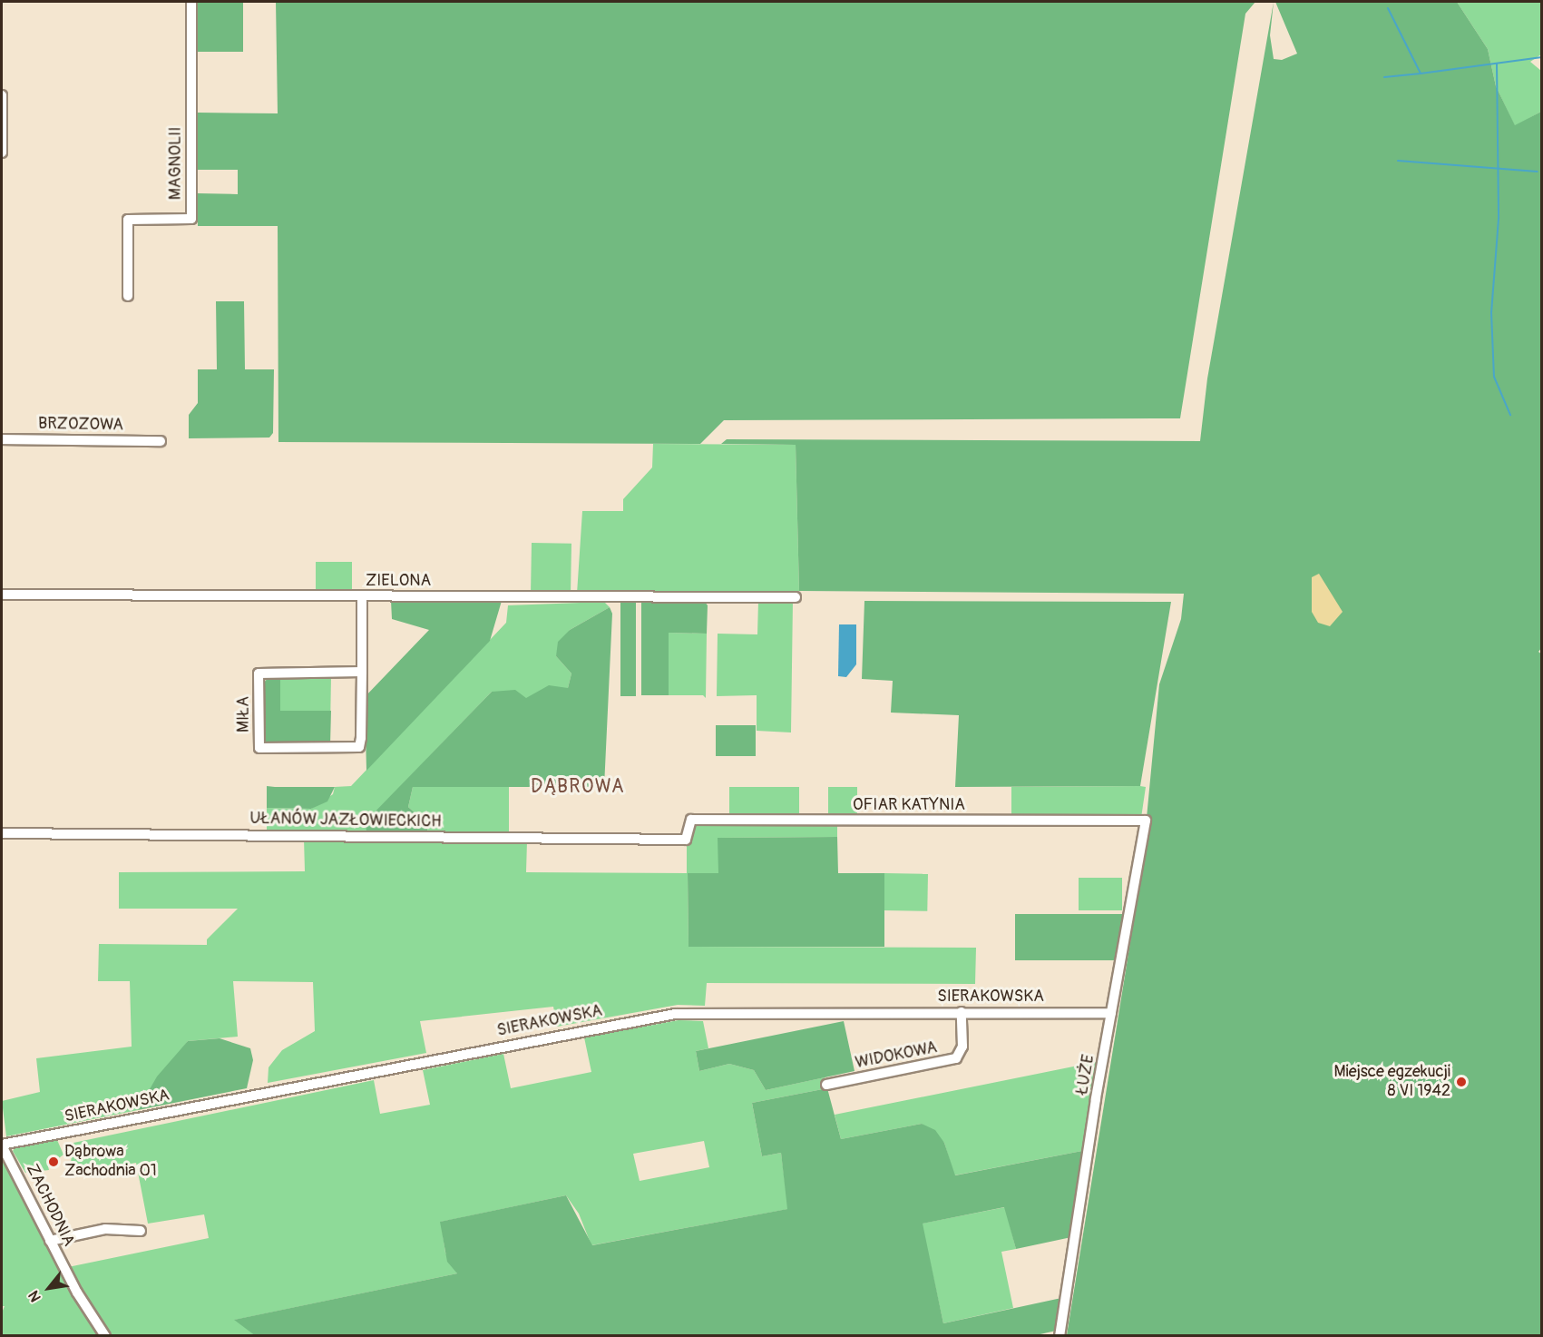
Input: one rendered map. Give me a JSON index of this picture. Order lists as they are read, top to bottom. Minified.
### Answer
{"streets":{"street":["MAGNOLII","BRZOZOWA","ZIELONA","MIŁA","OFIAR KATYNIA","UŁANÓW JAZŁOWIECKICH","SIERAKOWSKA","WIDOKOWA","ŁUŻE","ZACHODNIA"]},"crossings":[["ZIELONA","MIŁA"],["OFIAR KATYNIA","UŁANÓW JAZŁOWIECKICH"],["OFIAR KATYNIA","ŁUŻE"],["SIERAKOWSKA","WIDOKOWA"],["SIERAKOWSKA","ŁUŻE"],["SIERAKOWSKA","ZACHODNIA"]],"districts":["DĄBROWA"],"places":["Miejsce egzekucji 8 VI 1942","Dąbrowa Zachodnia 01"],"north":"bottom left"}
